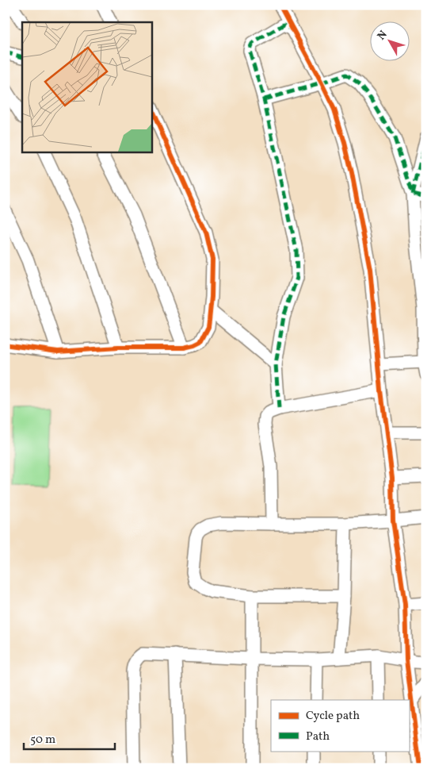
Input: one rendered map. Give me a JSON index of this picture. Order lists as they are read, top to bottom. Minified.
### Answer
{"legend":["Cycle path","Path"],"scale_bar":"50 m","north":"top left"}
